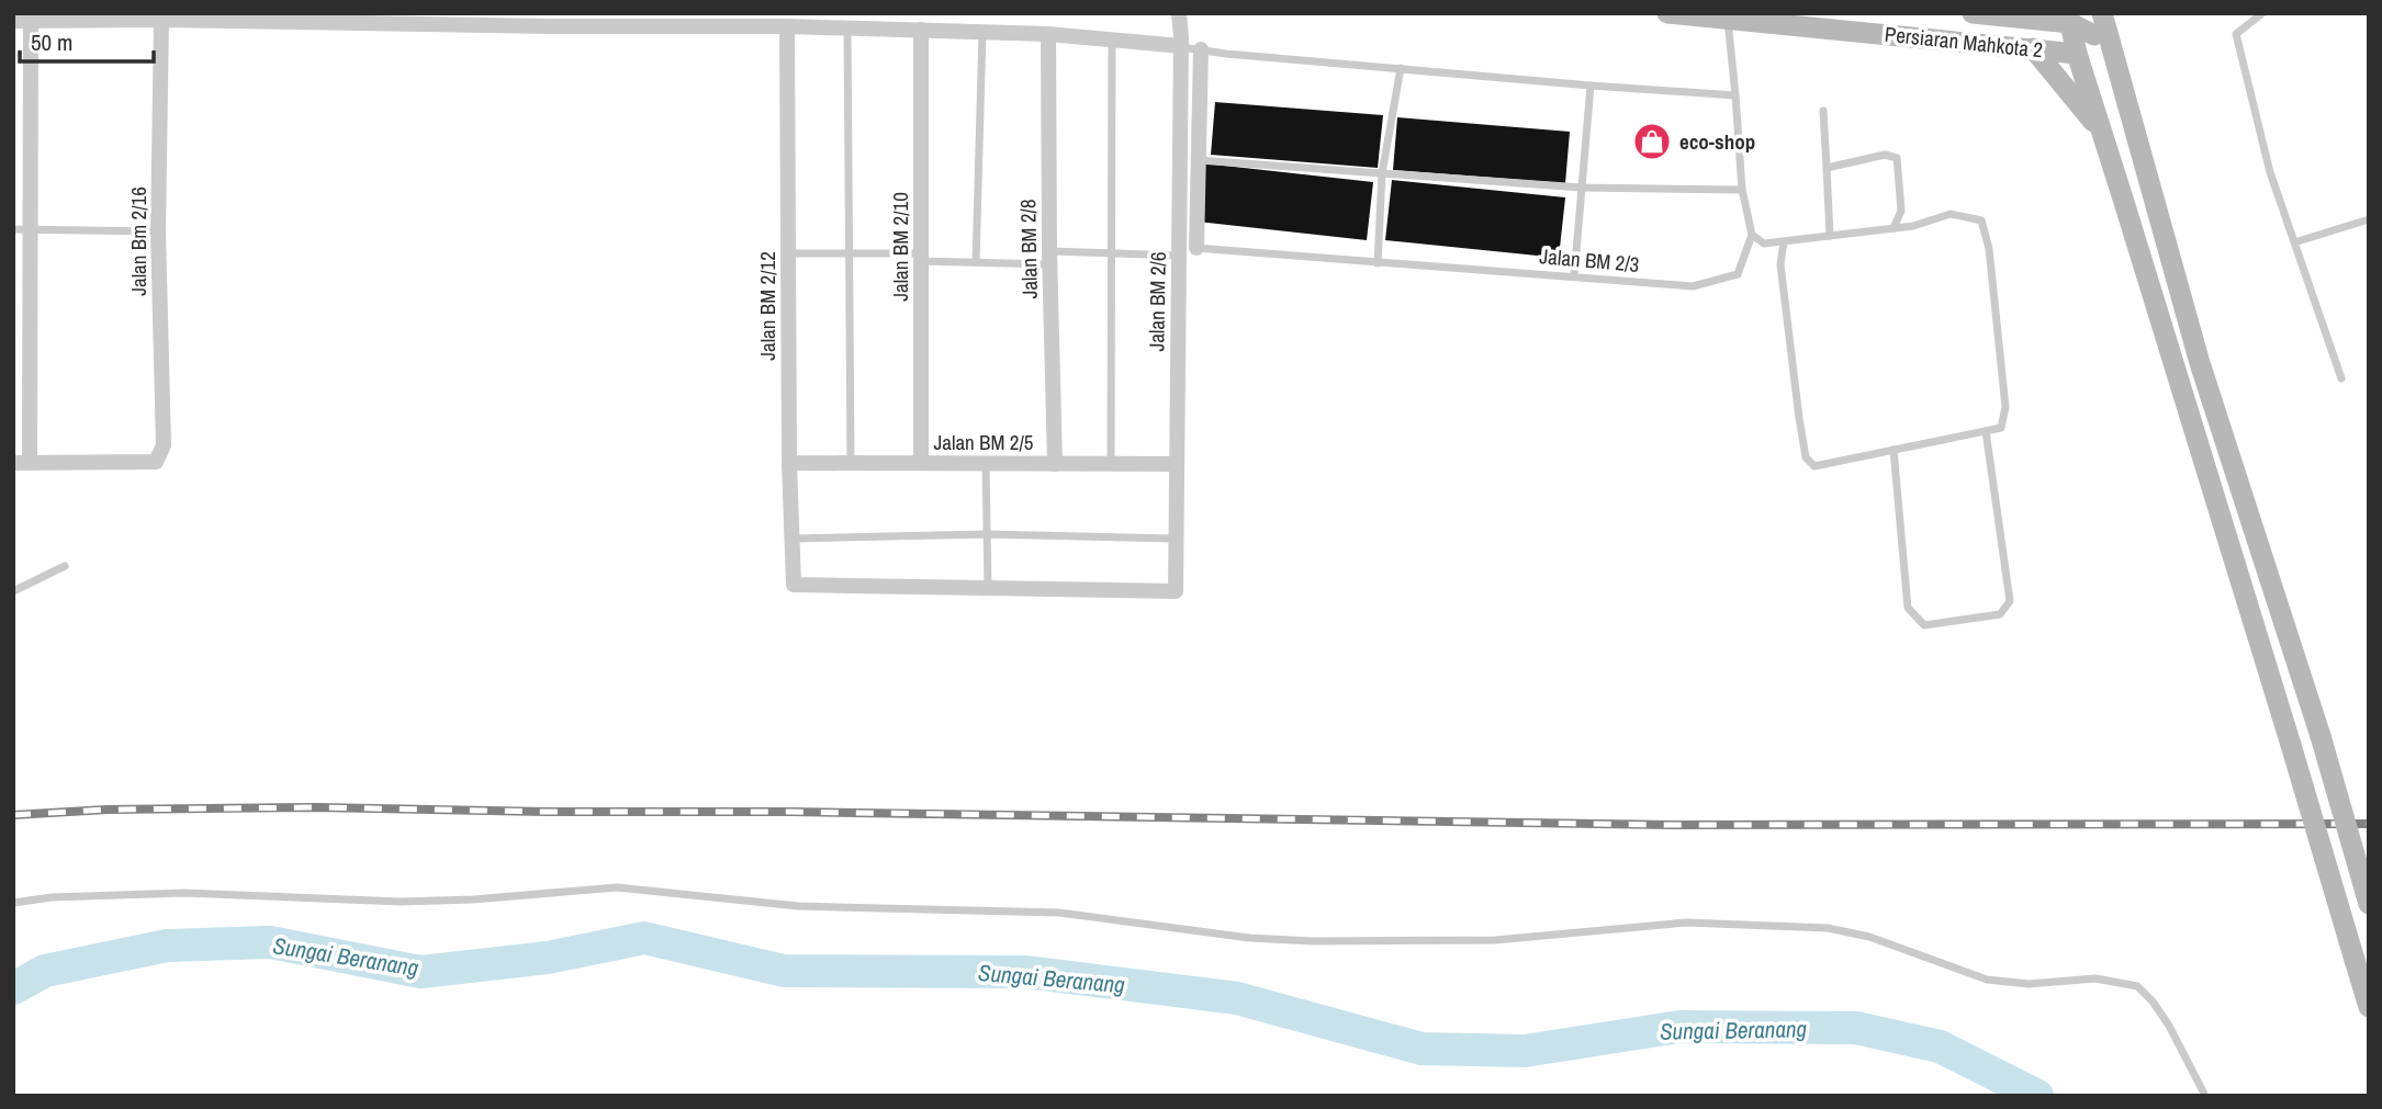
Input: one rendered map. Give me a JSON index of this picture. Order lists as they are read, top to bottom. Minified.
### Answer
{"streets":{"main road":["Persiaran Mahkota 2"],"street":["Jalan Bm 2/16","Jalan BM 2/10","Jalan BM 2/8","Jalan BM 2/6","Jalan BM 2/12","Jalan BM 2/5"],"lane":["Jalan BM 2/3"]},"crossings":[["Jalan BM 2/10","Jalan BM 2/3"],["Jalan BM 2/10","Jalan BM 2/5"],["Jalan BM 2/8","Jalan BM 2/3"],["Jalan BM 2/8","Jalan BM 2/5"],["Jalan BM 2/3","Jalan BM 2/6"],["Jalan BM 2/3","Jalan BM 2/12"],["Jalan BM 2/6","Jalan BM 2/12"],["Jalan BM 2/6","Jalan BM 2/5"],["Jalan BM 2/12","Jalan BM 2/5"]],"water":["Sungai Beranang"],"places":{"shop":["eco-shop"]},"scale_bar":"50 m"}
